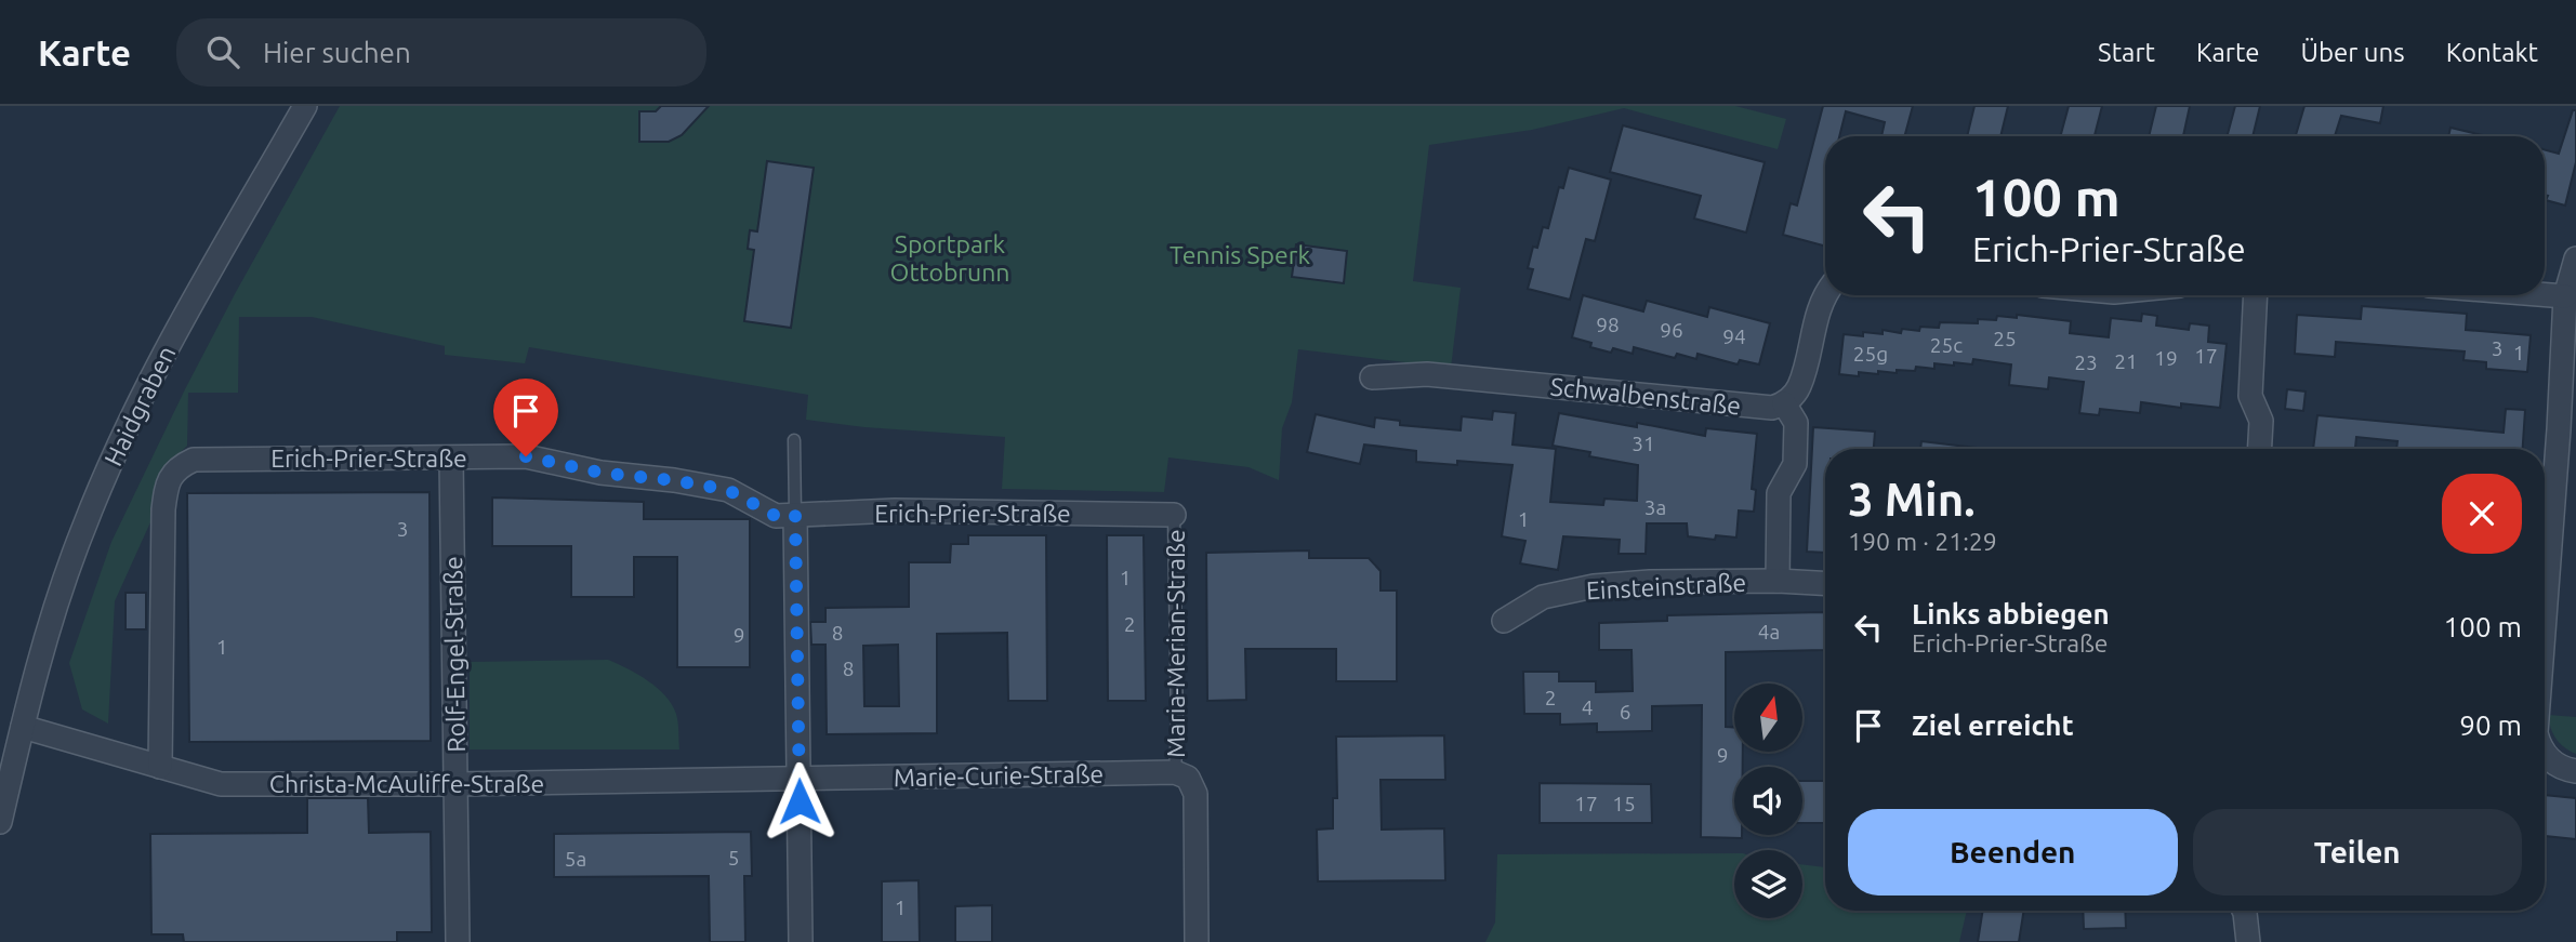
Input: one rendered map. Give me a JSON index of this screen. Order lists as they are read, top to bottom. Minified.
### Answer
{"streets":{"street":["Schwalbenstraße","Haidgraben","Erich-Prier-Straße","Einsteinstraße","Maria-Merian-Straße","Rolf-Engel-Straße","Marie-Curie-Straße","Christa-McAuliffe-Straße"]},"crossings":[["Haidgraben","Christa-McAuliffe-Straße"],["Erich-Prier-Straße","Maria-Merian-Straße"],["Erich-Prier-Straße","Rolf-Engel-Straße"],["Erich-Prier-Straße","Christa-McAuliffe-Straße"],["Maria-Merian-Straße","Marie-Curie-Straße"],["Rolf-Engel-Straße","Christa-McAuliffe-Straße"],["Marie-Curie-Straße","Christa-McAuliffe-Straße"]],"parks":["Sportpark Ottobrunn","Tennis Sperk"],"house_numbers":["98","96","94","25","25c","3","1","25g","17","19","21","23","31","3a","1","3","1","2","4a","8","9","1","8","2","4","6","9","17","15","5","5a","1"],"north":"top","page":{"header":"Karte","search":"Hier suchen","nav":["Start","Karte","Über uns","Kontakt"],"turn":["100 m","Erich-Prier-Straße"],"heading":["3 Min.","190 m · 21:29"],"list":[{"name":"Links abbiegen","note":"Erich-Prier-Straße","value":"100 m"},{"name":"Ziel erreicht","value":"90 m"}],"buttons":["Beenden","Teilen"]}}
